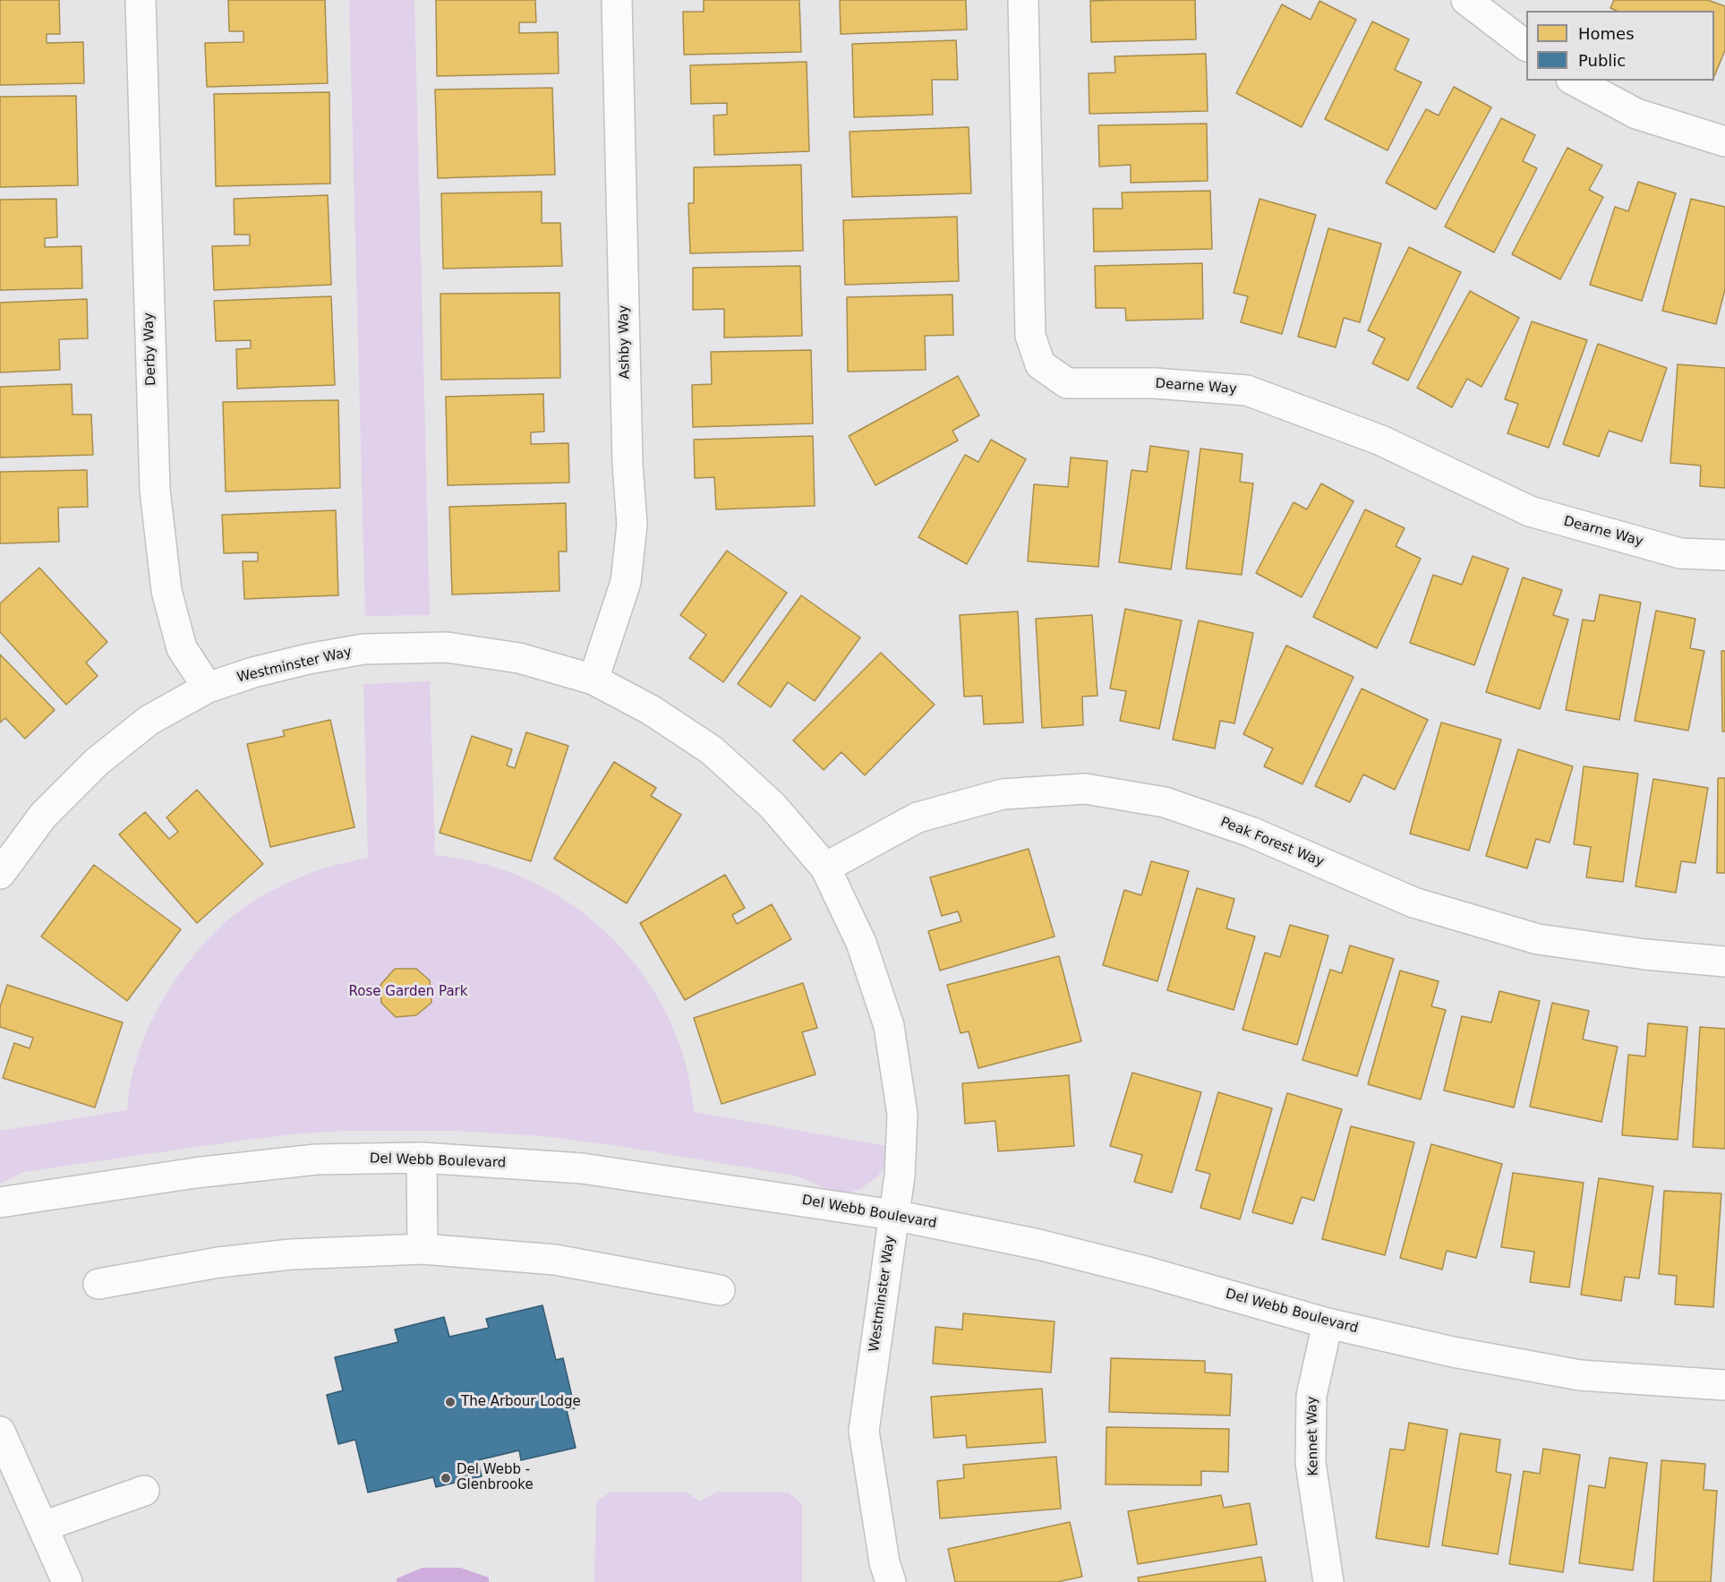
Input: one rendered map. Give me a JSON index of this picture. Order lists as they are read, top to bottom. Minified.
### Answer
{"streets":{"street":["Ashby Way","Derby Way","Dearne Way","Westminster Way","Peak Forest Way","Del Webb Boulevard","Kennet Way"]},"crossings":[["Ashby Way","Westminster Way"],["Derby Way","Westminster Way"],["Westminster Way","Peak Forest Way"],["Westminster Way","Del Webb Boulevard"],["Del Webb Boulevard","Kennet Way"]],"parks":["Rose Garden Park"],"places":["The Arbour Lodge","Del Webb - Glenbrooke"],"legend":["Homes","Public"]}
